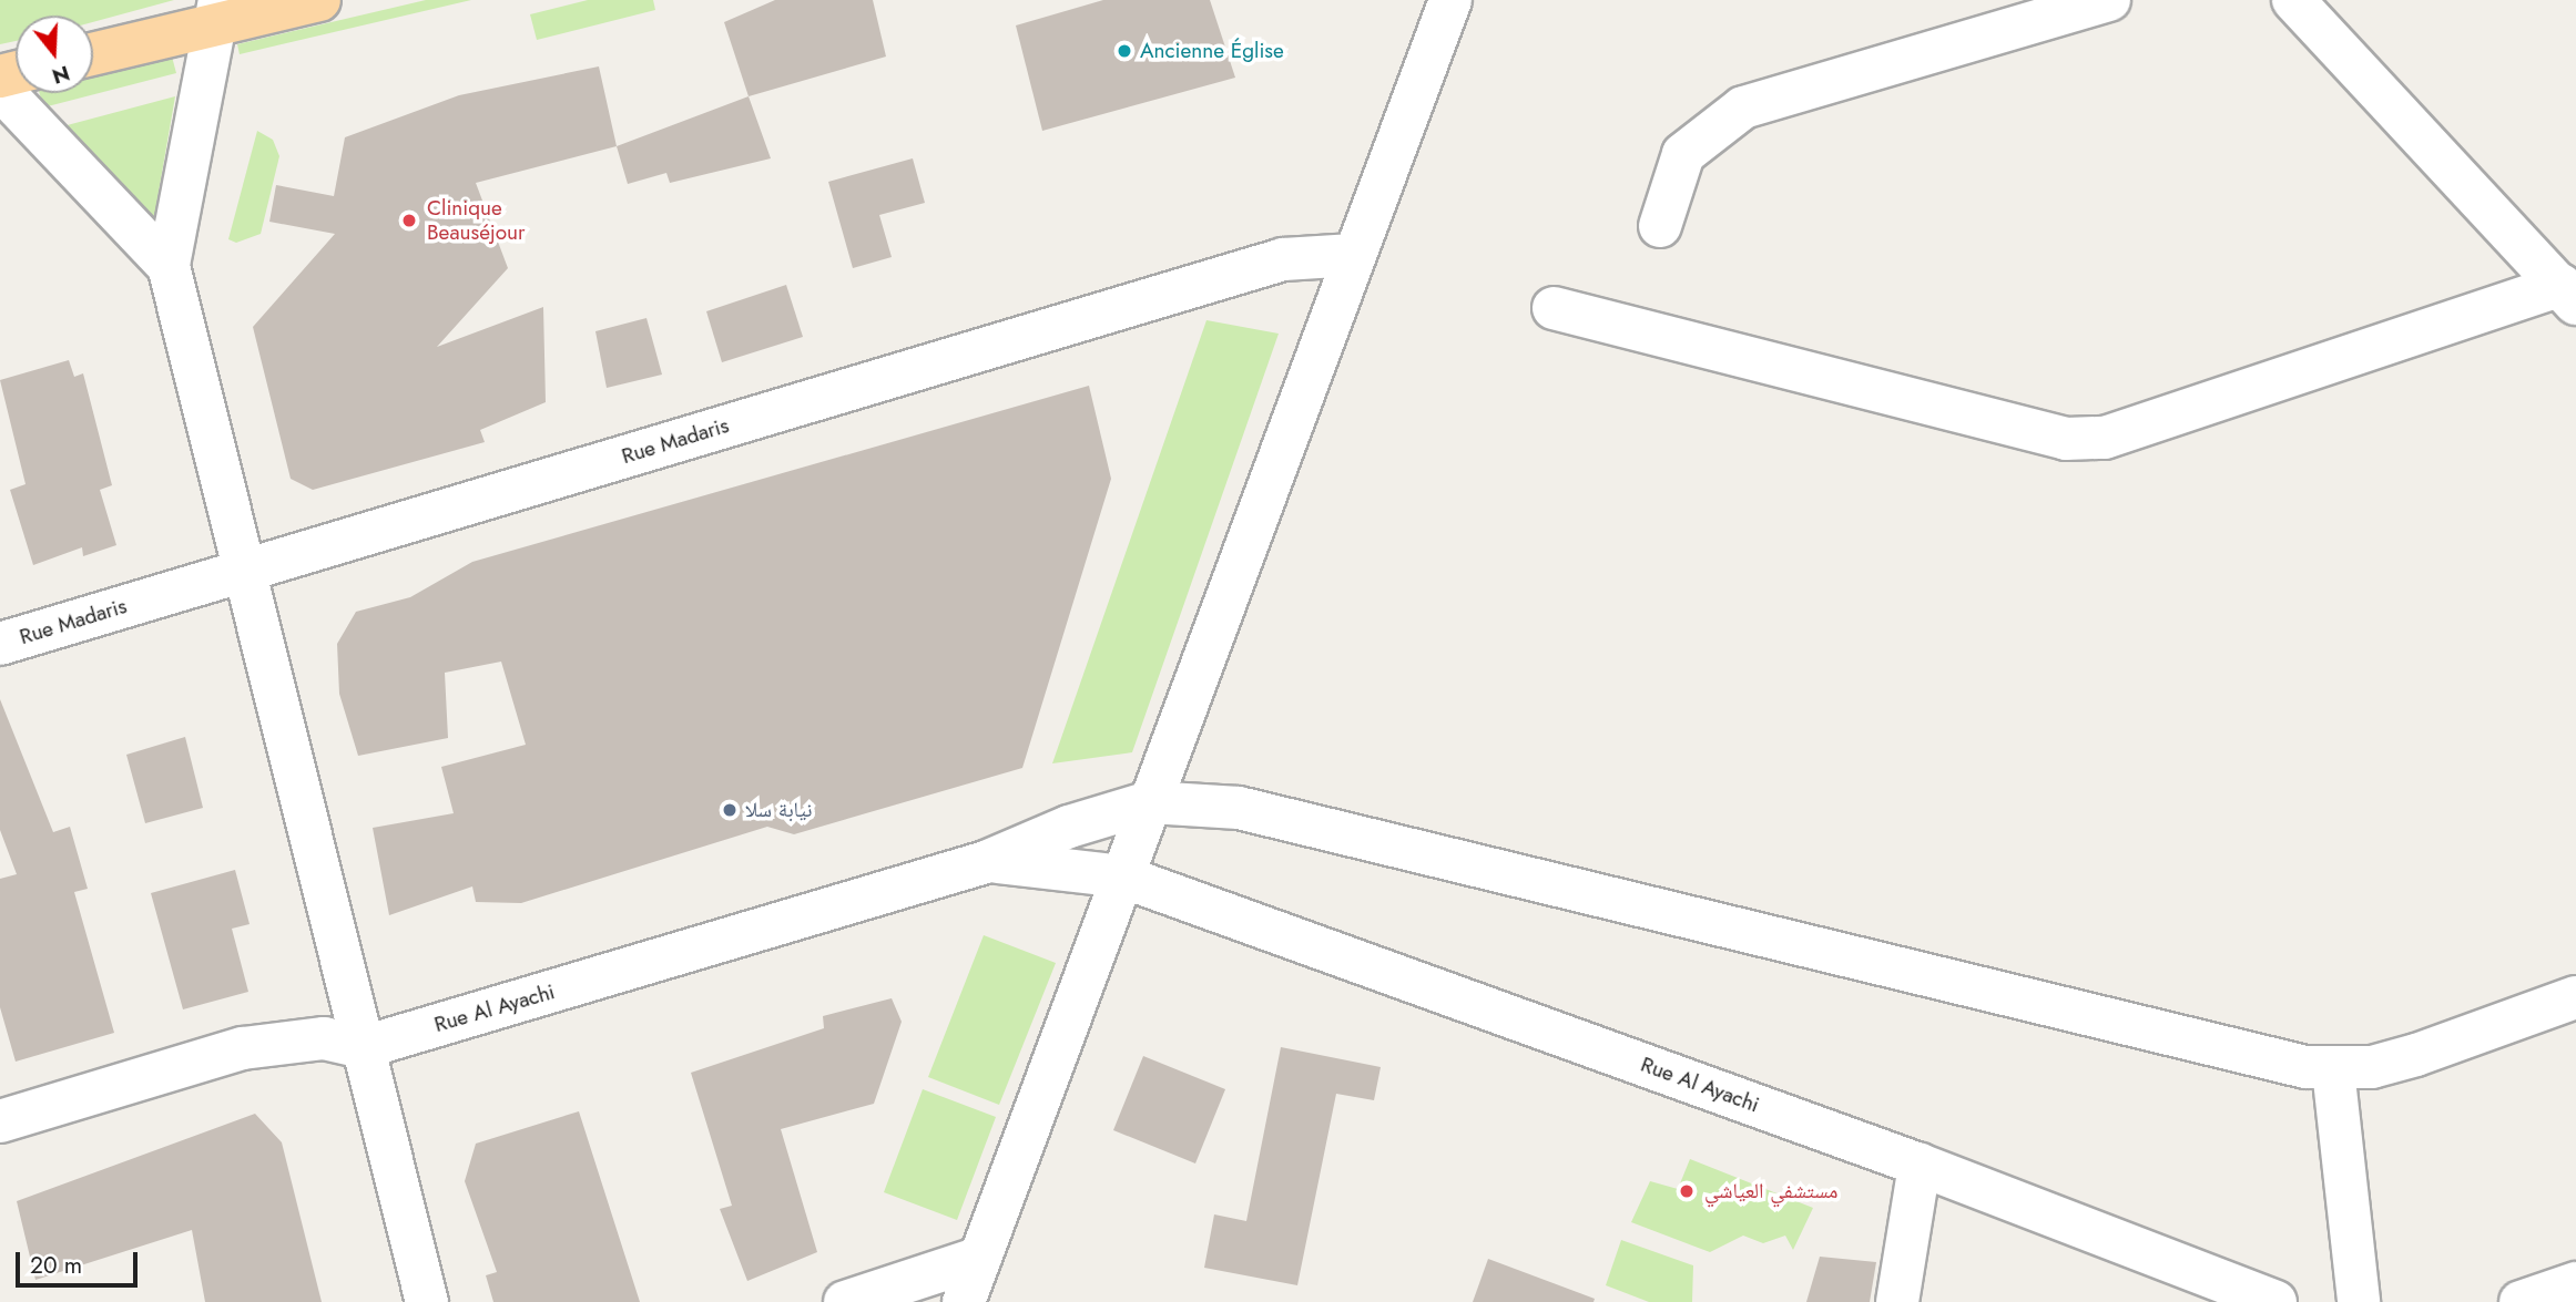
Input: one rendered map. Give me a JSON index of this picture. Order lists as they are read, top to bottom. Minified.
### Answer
{"streets":{"street":["Rue Madaris","Rue Al Ayachi"]},"places":["Ancienne Église","Clinique Beauséjour","نيابة سلا","مستشفي العياشي"],"scale_bar":"20 m","north":"bottom"}
